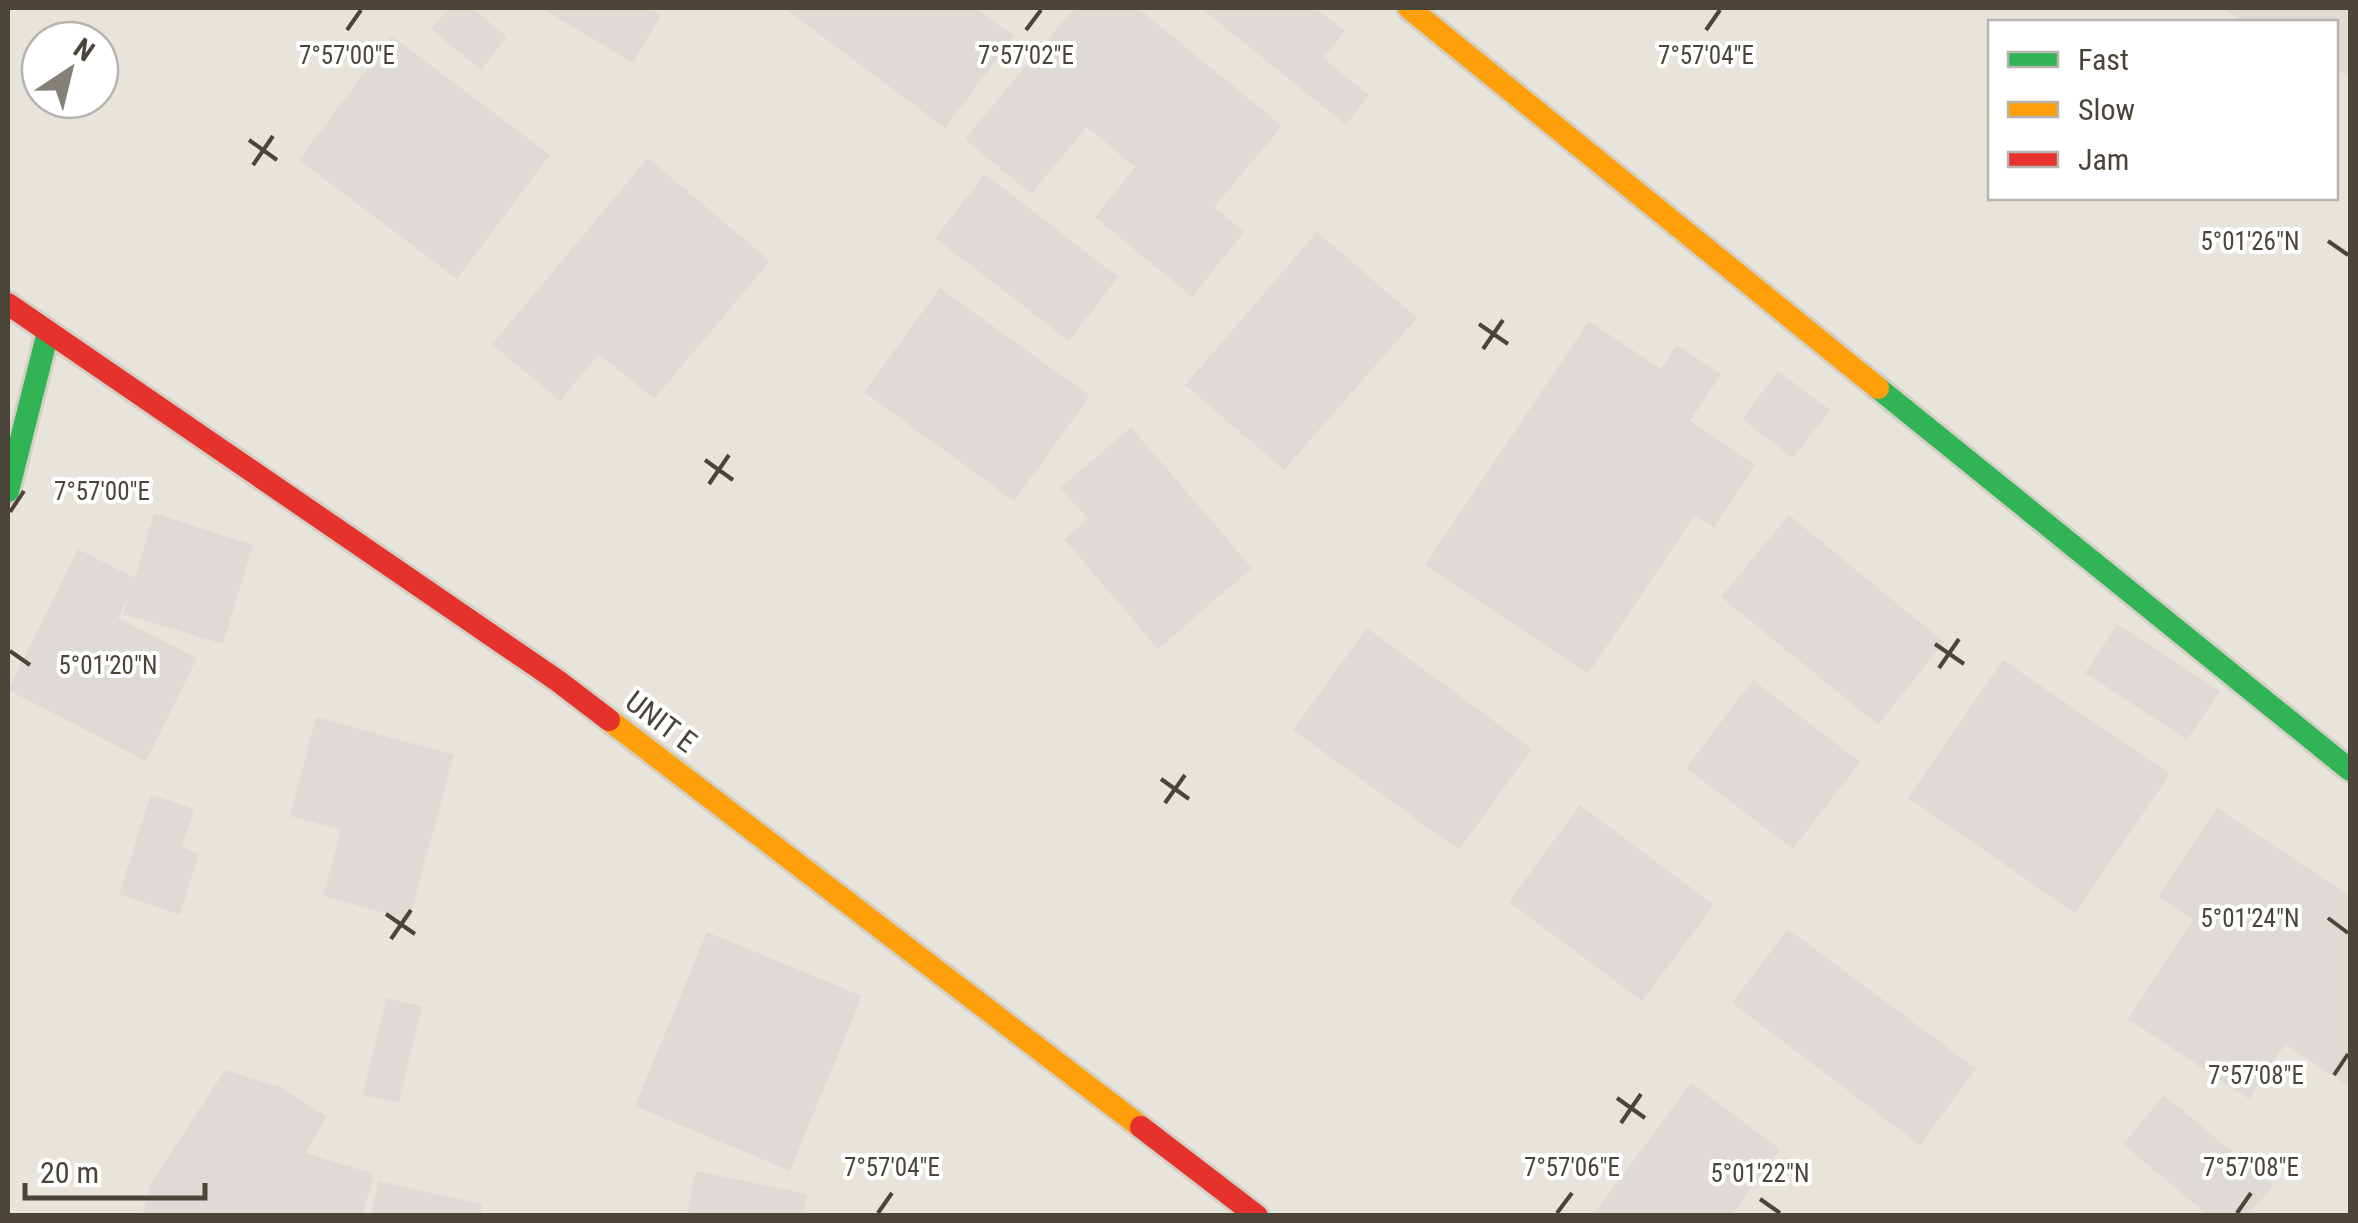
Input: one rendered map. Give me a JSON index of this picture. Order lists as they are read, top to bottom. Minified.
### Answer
{"streets":{"street":["UNIT E"]},"legend":["Fast","Slow","Jam"],"scale_bar":"20 m","north":"top right","coordinates":["7°57'00\"E","7°57'02\"E","7°57'04\"E","5°01'26\"N","5°01'20\"N","5°01'24\"N","7°57'08\"E","7°57'06\"E","5°01'22\"N"]}
